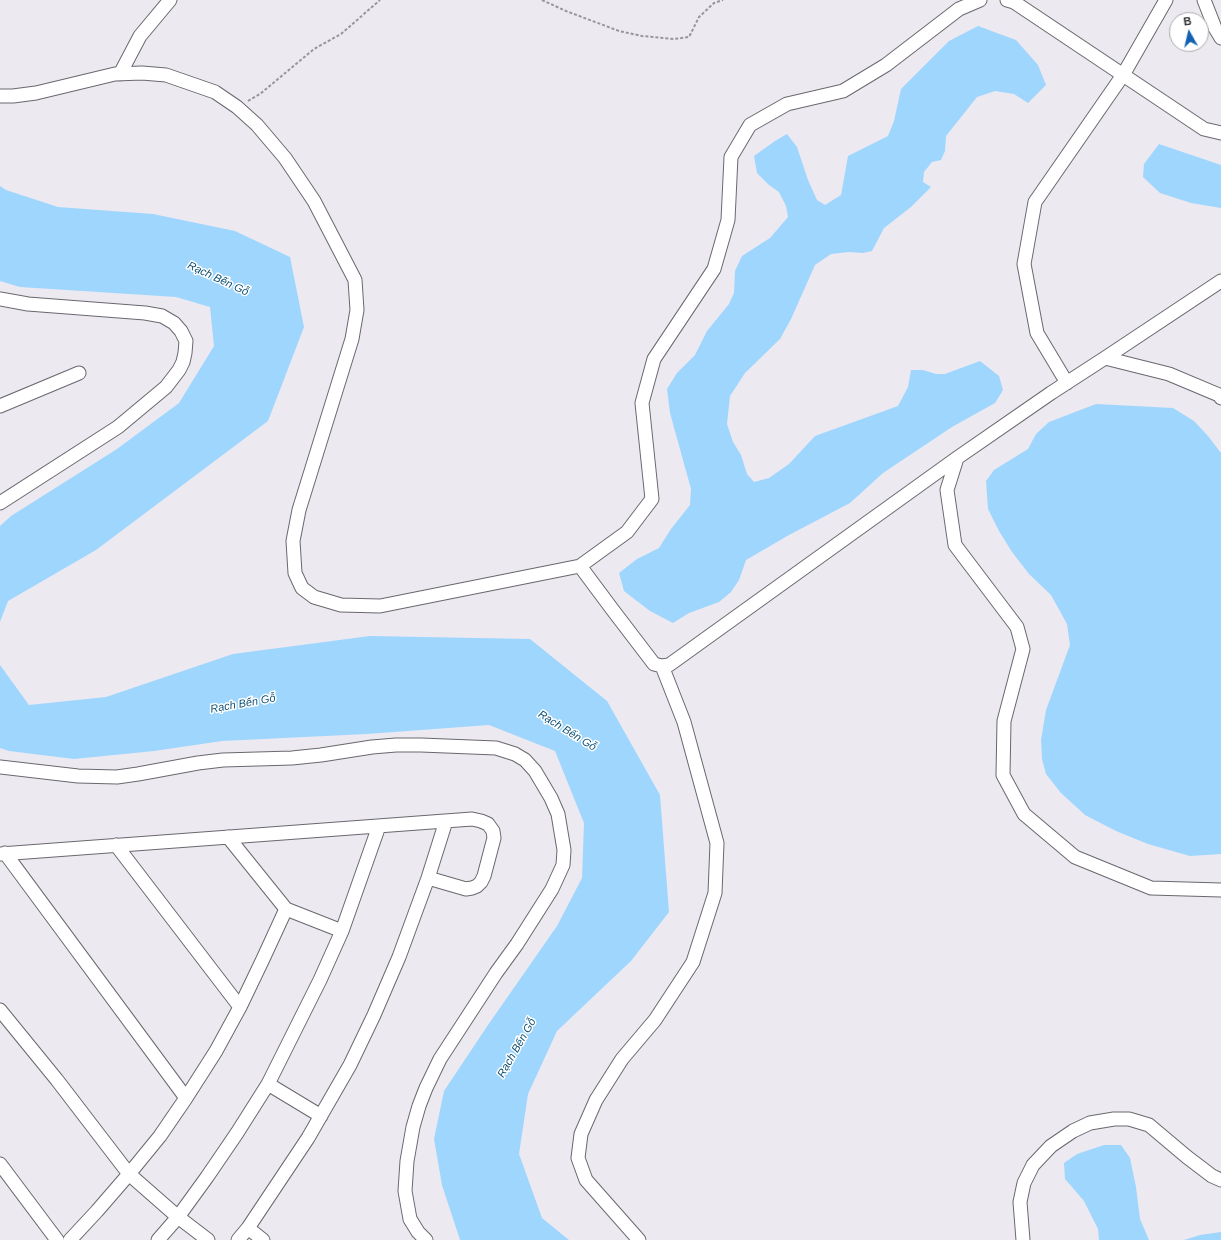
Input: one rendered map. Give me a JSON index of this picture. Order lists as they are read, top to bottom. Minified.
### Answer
{"water":["Rạch Bến Gỗ"],"north":"top"}
